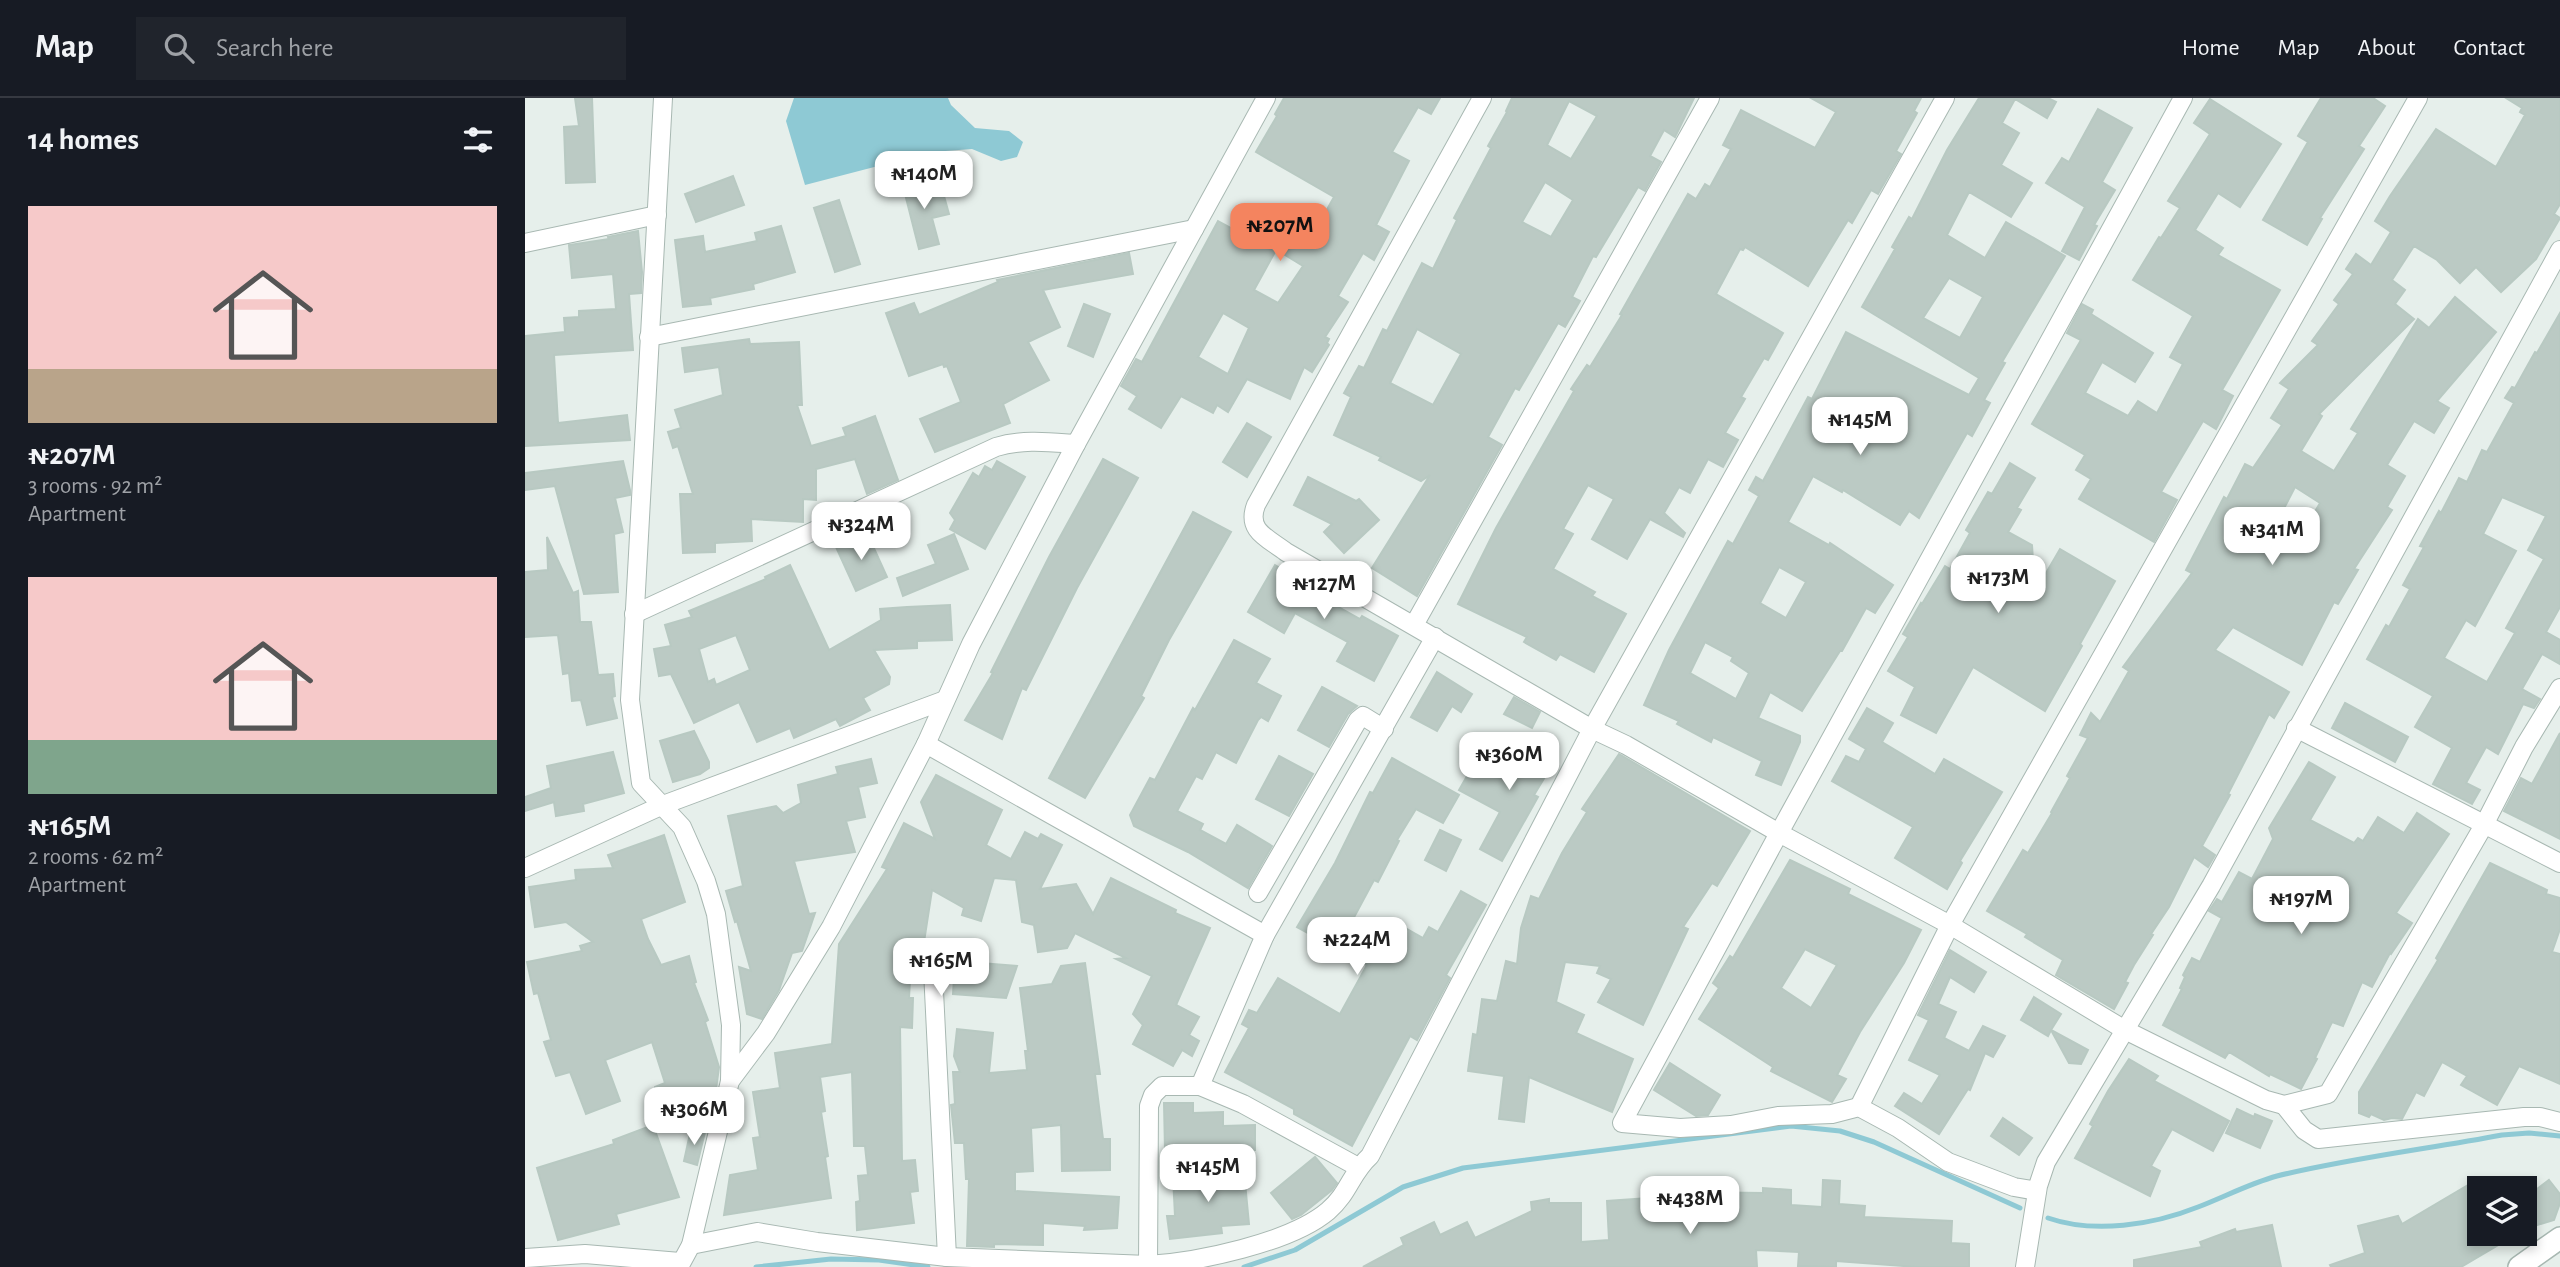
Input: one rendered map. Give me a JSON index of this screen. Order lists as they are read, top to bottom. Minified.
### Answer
{"page":{"header":"Map","search":"Search here","nav":["Home","Map","About","Contact"],"heading":"14 homes","price":["₦140M","₦207M","₦145M","₦324M","₦341M","₦173M","₦127M","₦360M","₦197M","₦224M","₦165M","₦306M","₦145M","₦438M"],"list":[{"name":"₦207M","note":"3 rooms · 92 m² · Apartment"},{"name":"₦165M","note":"2 rooms · 62 m² · Apartment"}]}}
